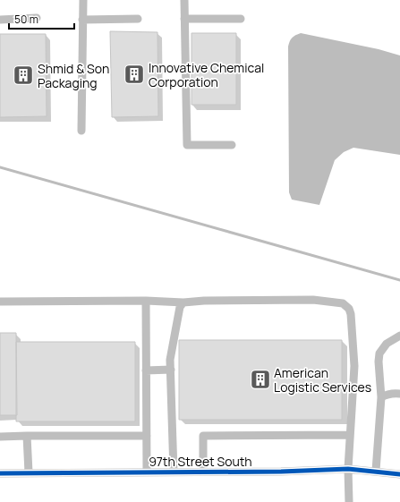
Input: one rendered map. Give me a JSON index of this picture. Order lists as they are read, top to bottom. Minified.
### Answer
{"streets":{"street":["97th Street South"]},"places":{"building":["Innovative Chemical Corporation","Shmid & Son Packaging","American Logistic Services"]},"scale_bar":"50 m"}
